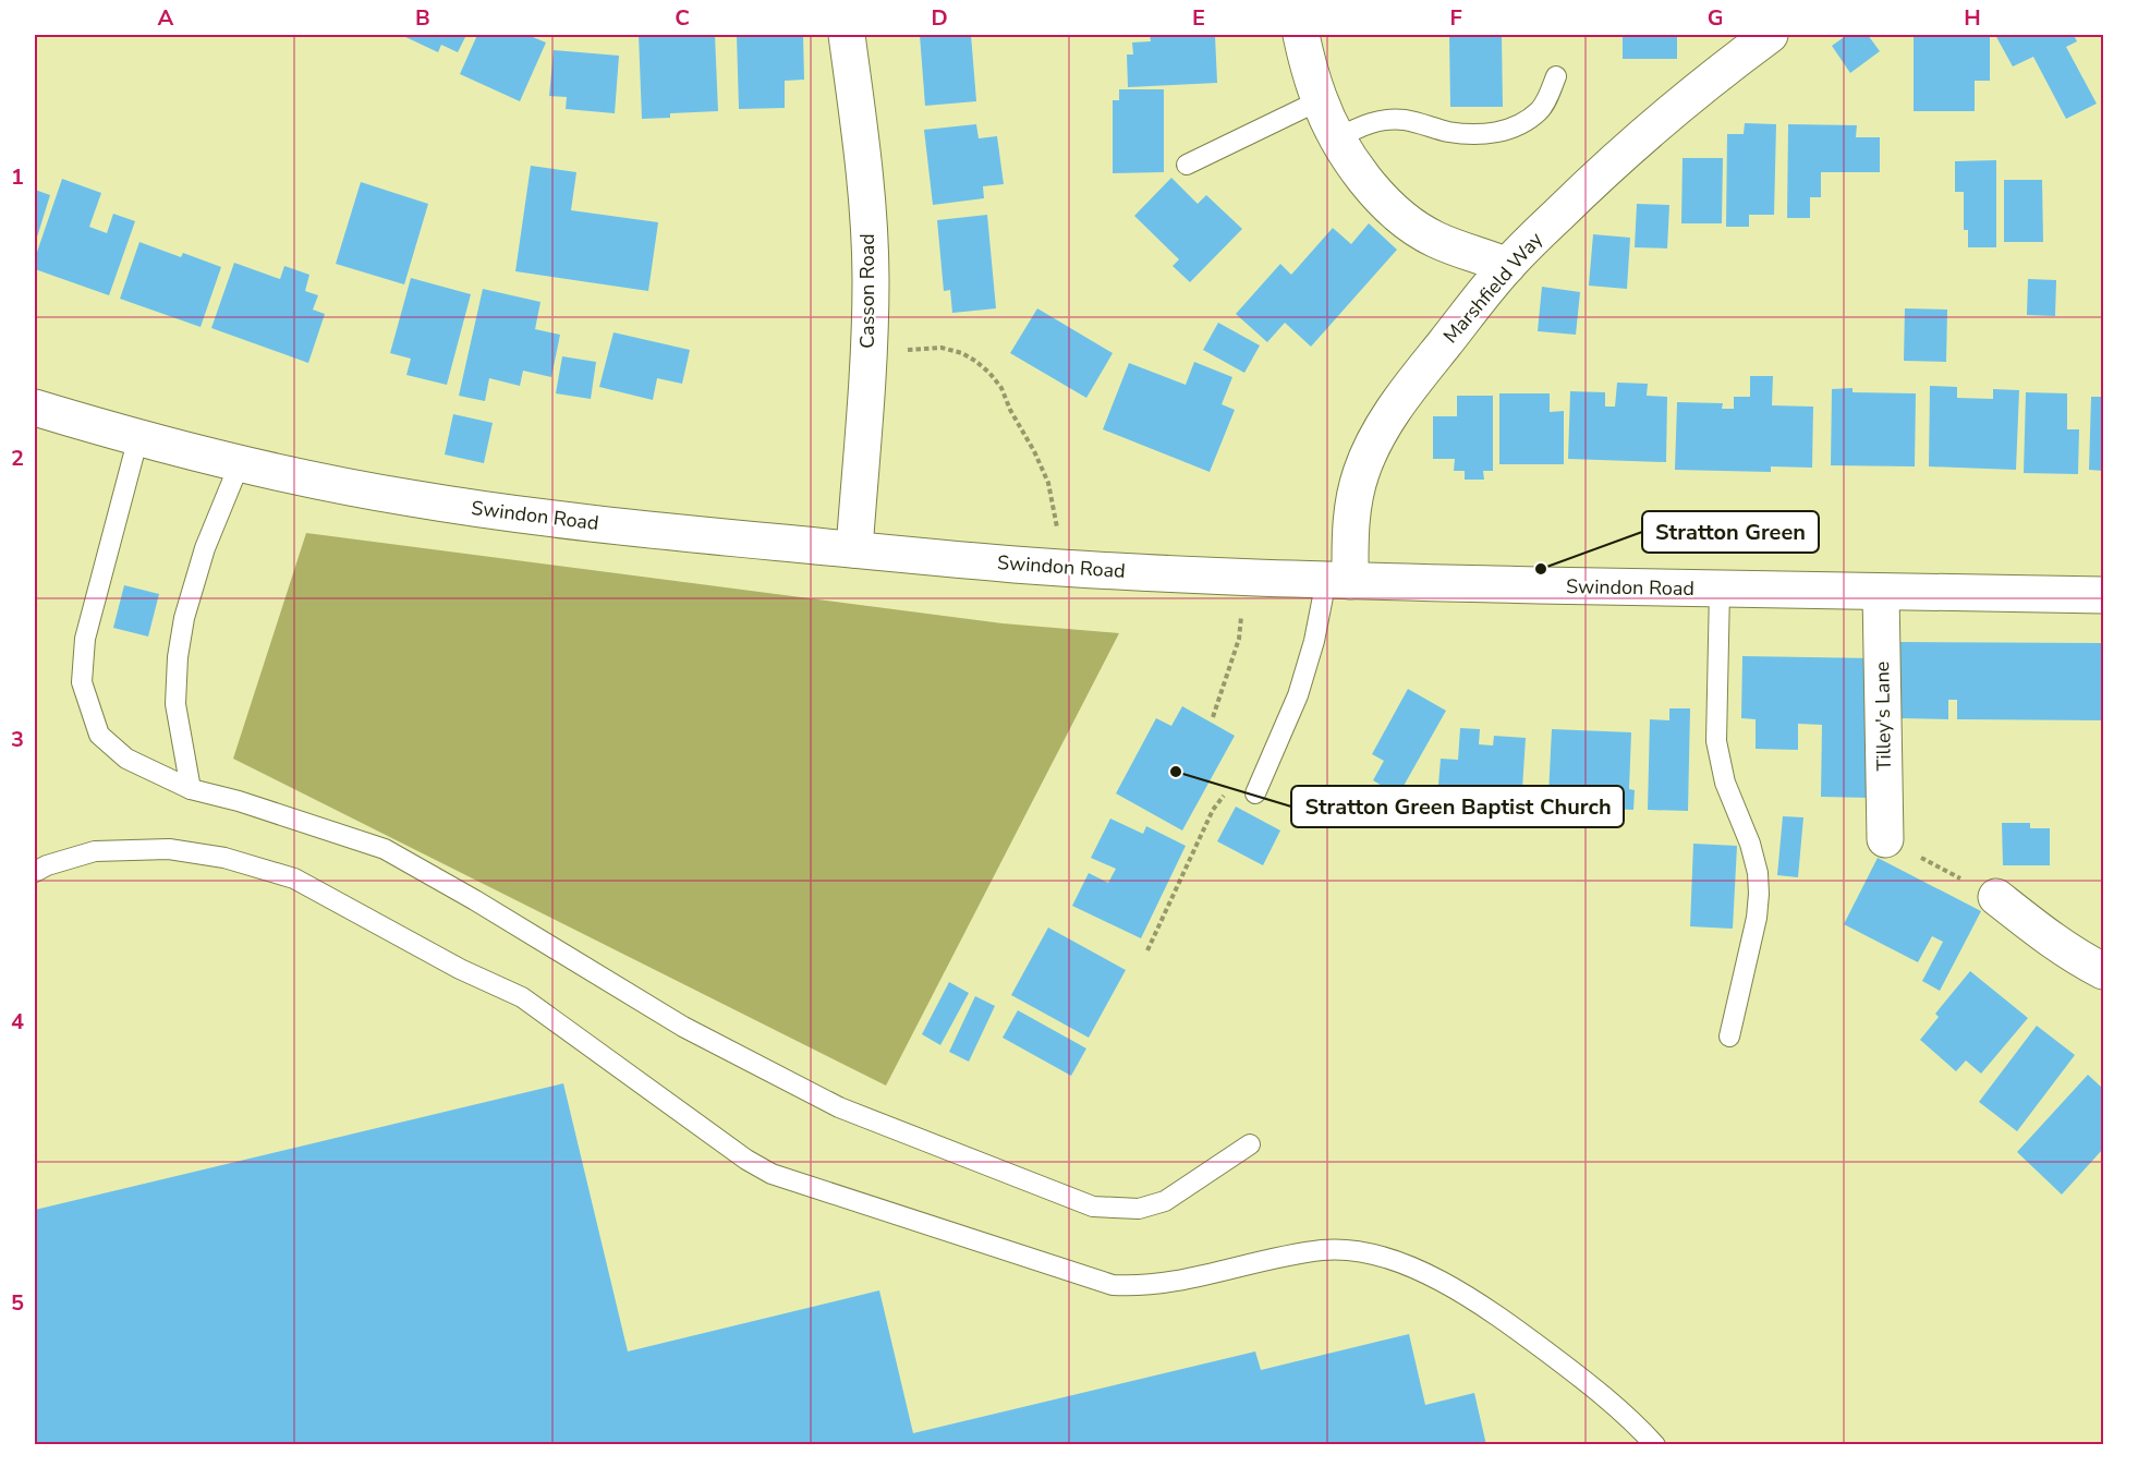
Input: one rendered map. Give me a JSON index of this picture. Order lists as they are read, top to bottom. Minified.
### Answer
{"streets":{"main road":["Marshfield Way","Casson Road","Swindon Road","Tilley's Lane"]},"crossings":[["Marshfield Way","Swindon Road"],["Casson Road","Swindon Road"],["Swindon Road","Tilley's Lane"]],"places":["Stratton Green","Stratton Green Baptist Church"],"grid":{"columns":["A","B","C","D","E","F","G","H"],"rows":["1","2","3","4","5"]}}
